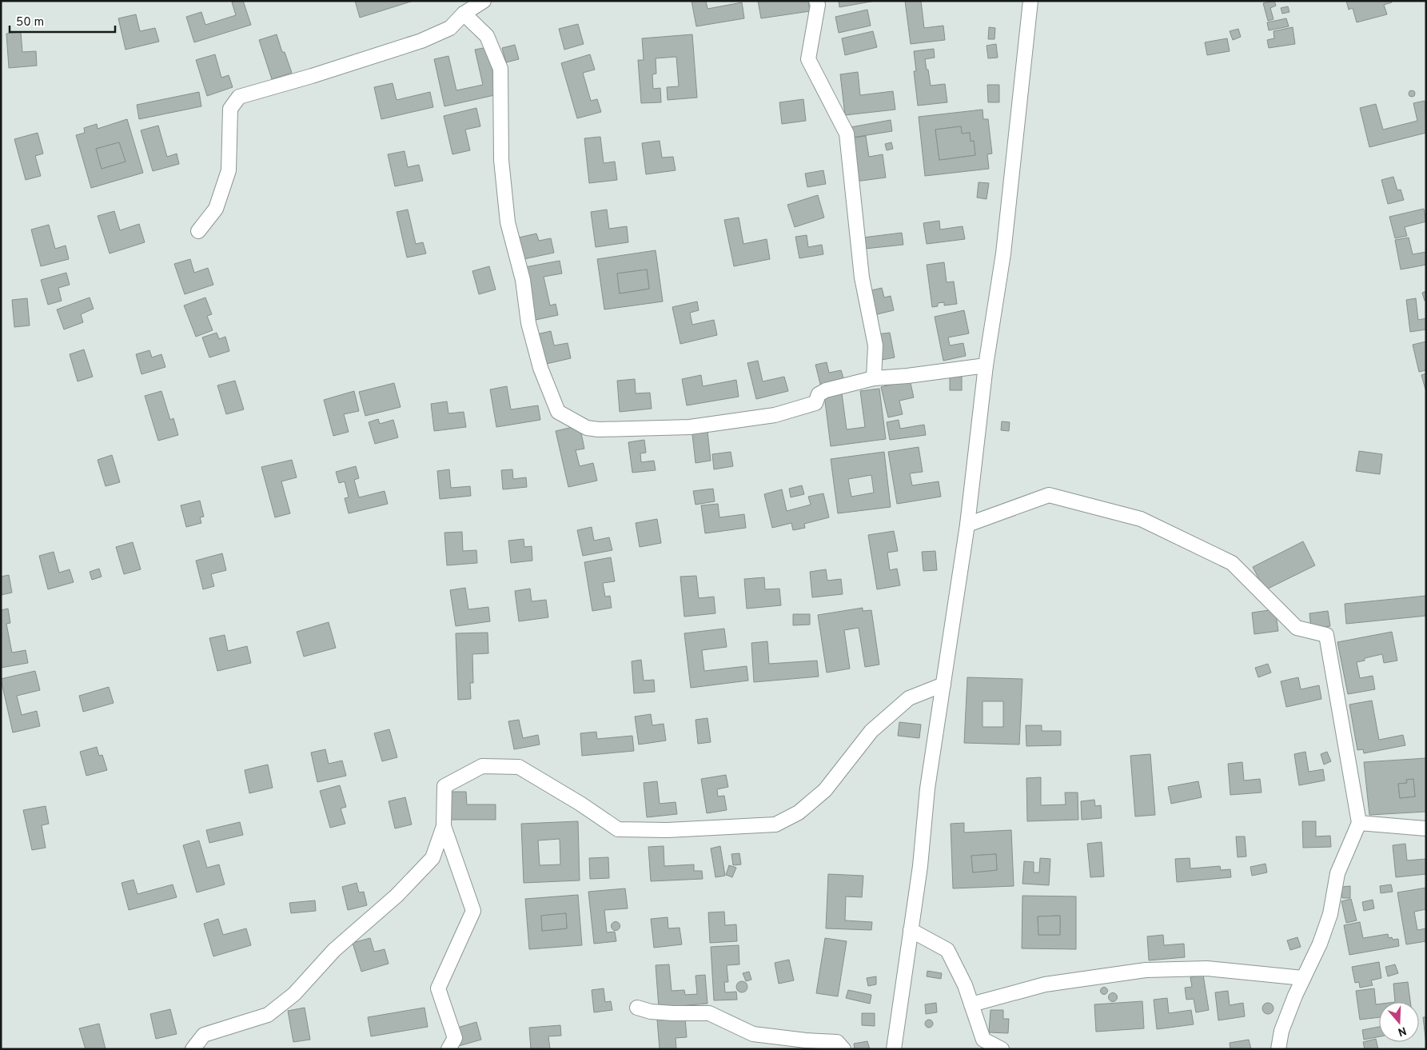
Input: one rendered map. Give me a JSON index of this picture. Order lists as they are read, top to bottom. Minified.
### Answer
{"scale_bar":"50 m","north":"bottom"}
